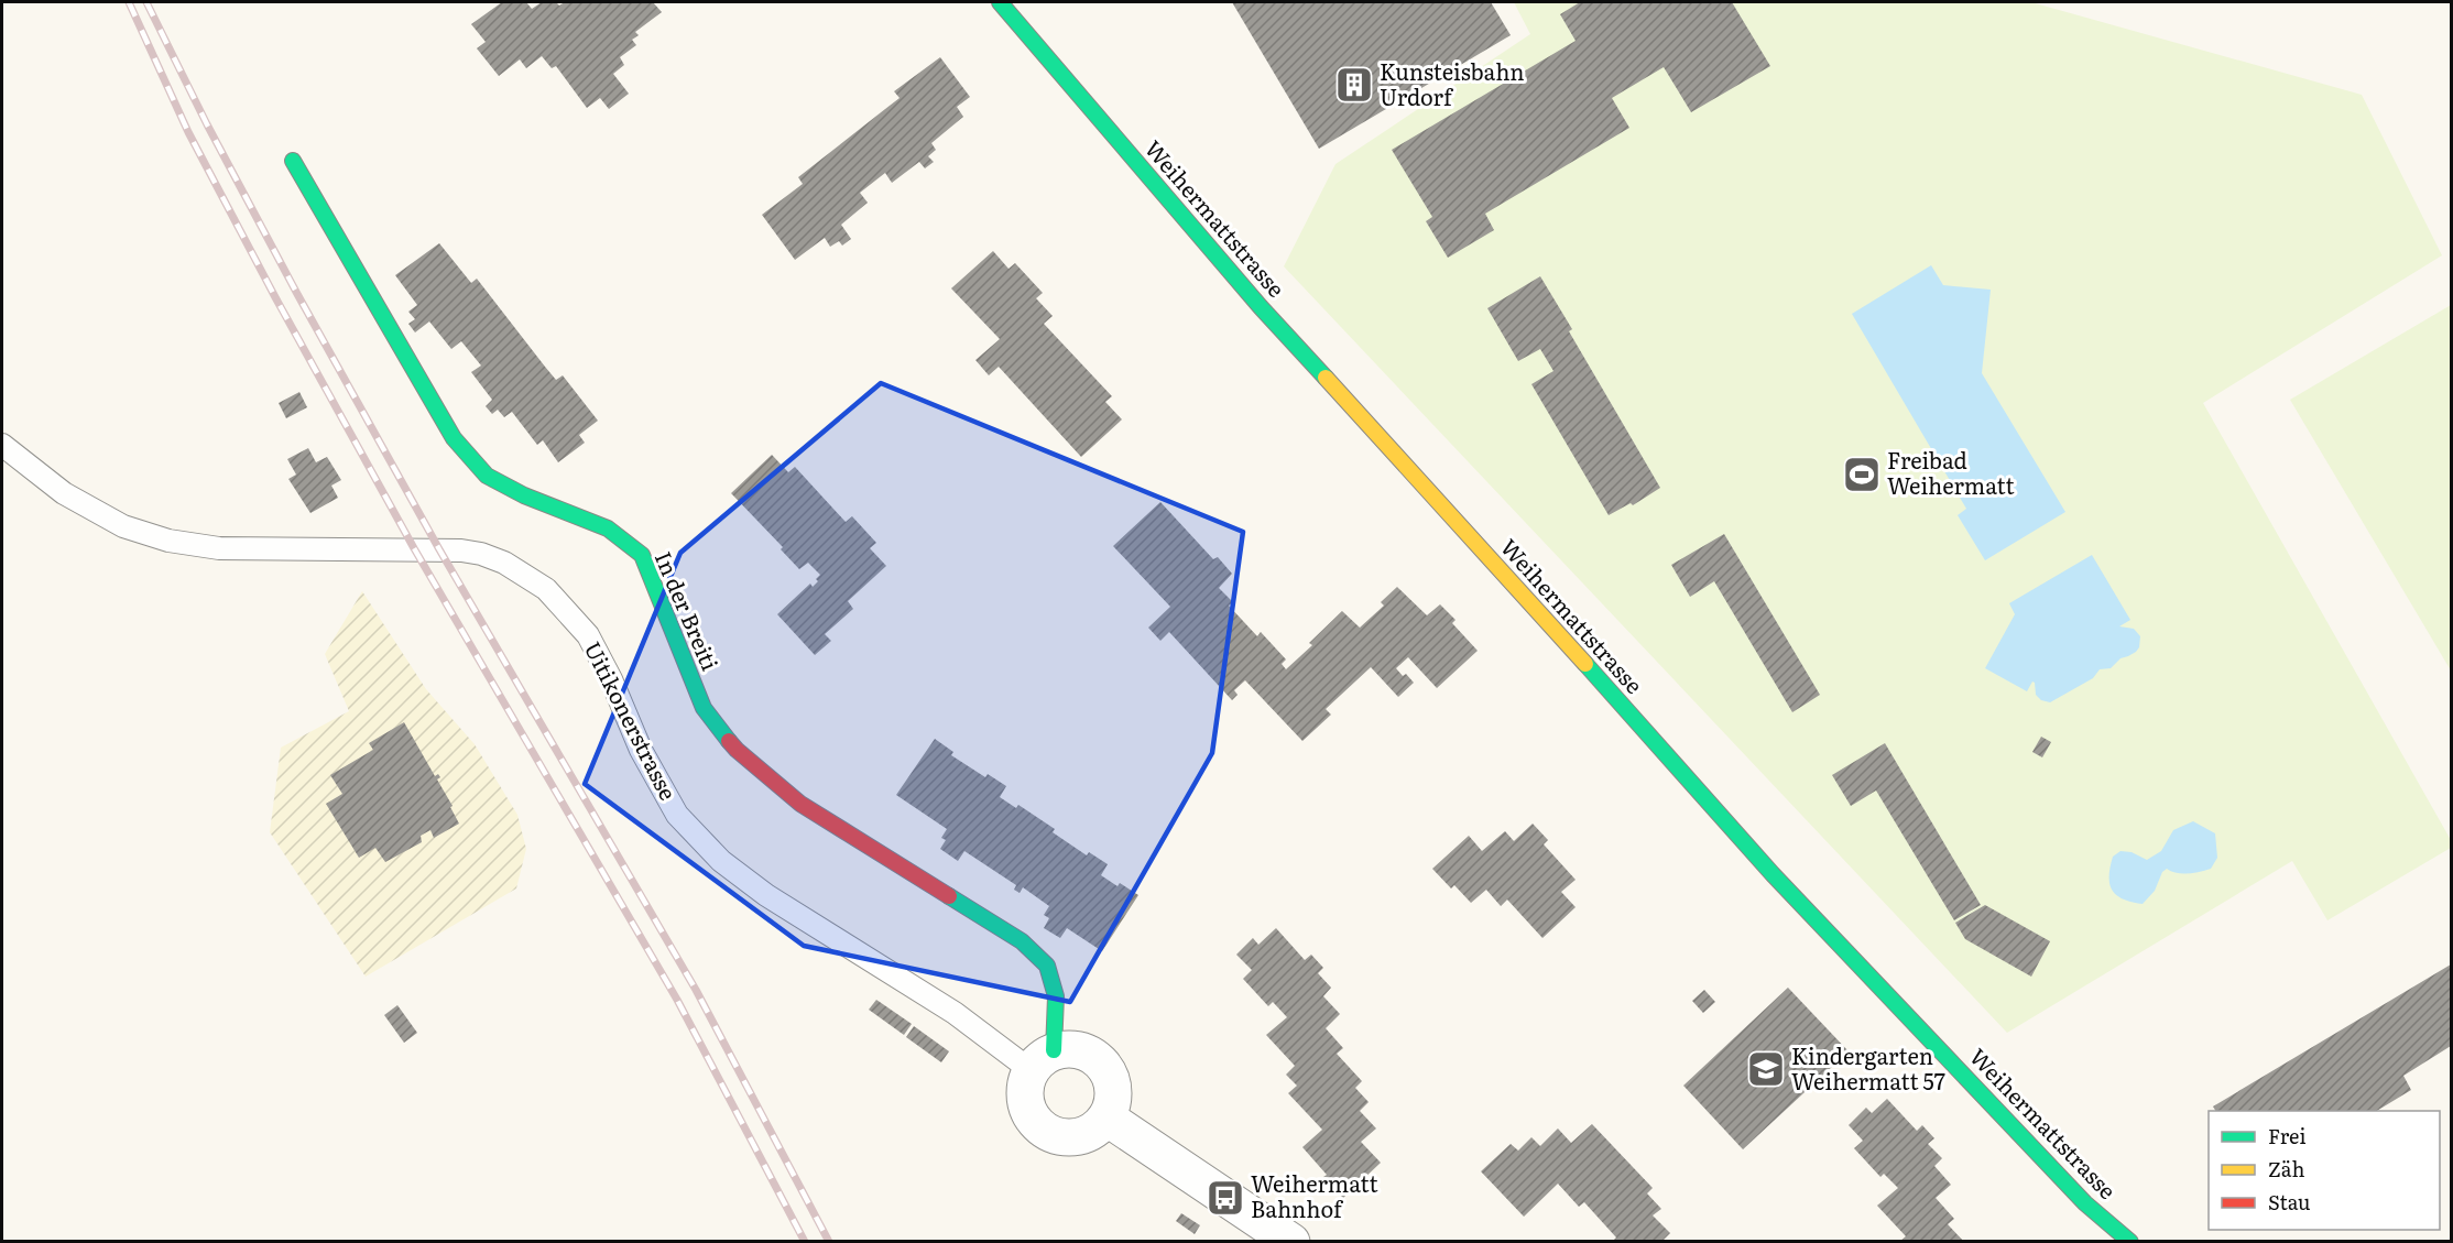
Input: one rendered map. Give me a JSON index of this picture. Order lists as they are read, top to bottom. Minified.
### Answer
{"streets":{"street":["Weihermattstrasse","In der Breiti"],"lane":["Uitikonerstrasse"]},"crossings":[["In der Breiti","Uitikonerstrasse"]],"places":{"building":["Kunsteisbahn Urdorf"],"sports":["Freibad Weihermatt"],"school or university":["Kindergarten Weihermatt 57"],"bus stop":["Weihermatt Bahnhof"]},"legend":["Frei","Zäh","Stau"]}
